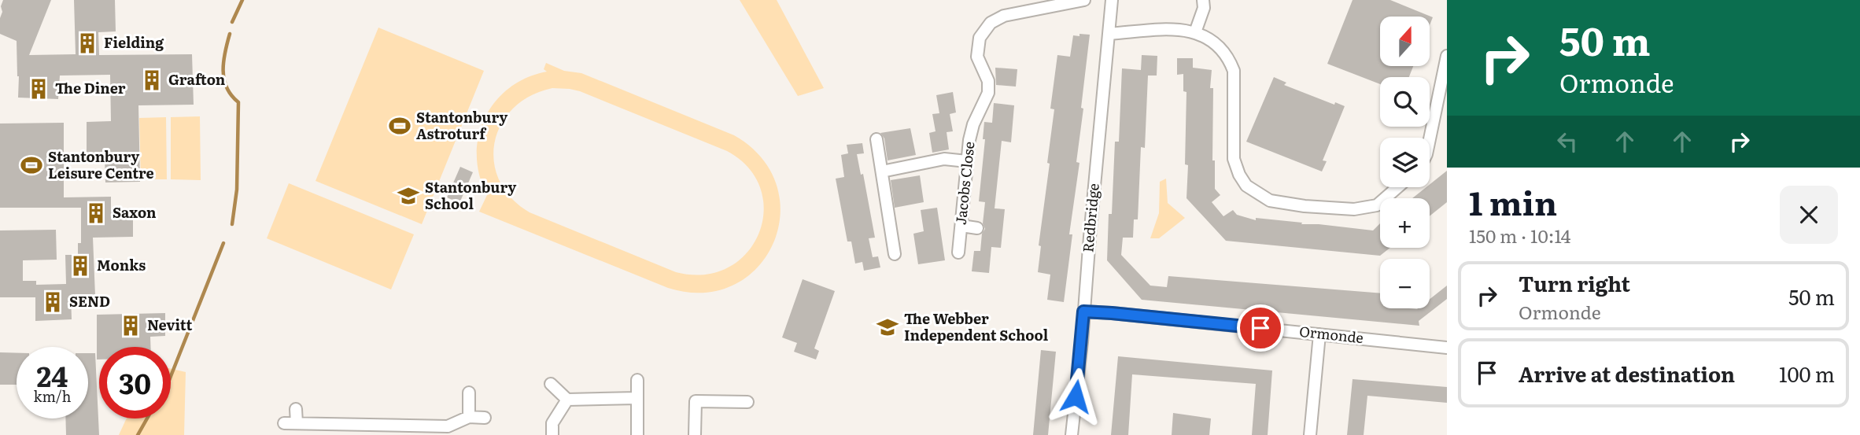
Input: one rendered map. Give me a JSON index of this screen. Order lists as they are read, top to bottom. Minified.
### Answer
{"streets":{"street":["Jacobs Close","Redbridge","Ormonde"]},"crossings":[["Redbridge","Ormonde"]],"places":{"building":["Fielding","Grafton","The Diner","Saxon","Monks","SEND","Nevitt"],"sports":["Stantonbury Astroturf","Stantonbury Leisure Centre"],"school or university":["Stantonbury School","The Webber Independent School"]},"north":"top","page":{"turn":["50 m","Ormonde"],"map_buttons":["+","−"],"heading":["1 min","150 m · 10:14"],"list":[{"name":"Turn right","note":"Ormonde","value":"50 m"},{"name":"Arrive at destination","value":"100 m"}],"speed":"24 km/h","limit":"30"}}
